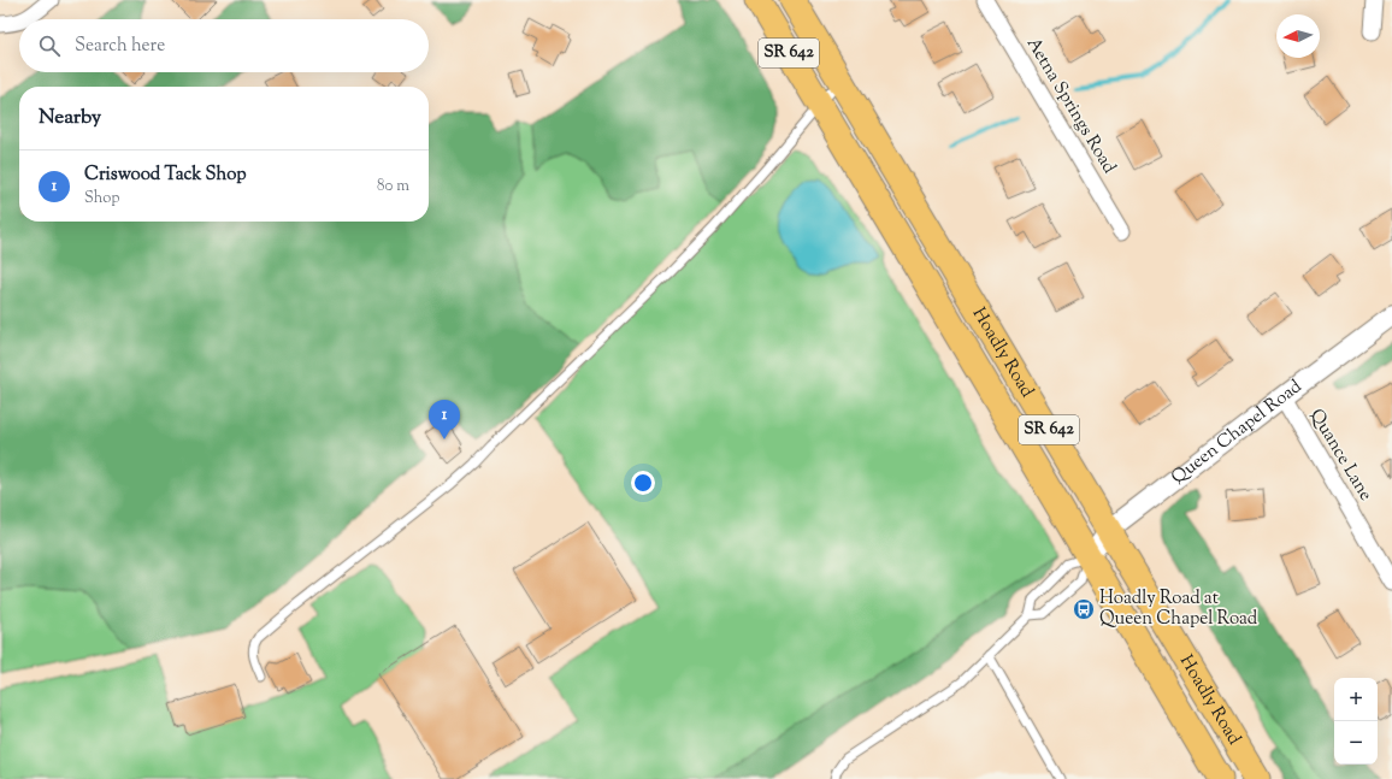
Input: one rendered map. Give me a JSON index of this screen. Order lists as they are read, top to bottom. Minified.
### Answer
{"streets":{"main road":["SR 642","Hoadly Road"],"street":["Aetna Springs Road","Queen Chapel Road","Quance Lane"]},"crossings":[["Hoadly Road","Queen Chapel Road"],["Queen Chapel Road","Quance Lane"]],"places":{"bus stop":["Hoadly Road at Queen Chapel Road"]},"north":"left","page":{"search":"Search here","heading":"Nearby","list":[{"mark":"1","name":"Criswood Tack Shop","note":"Shop","value":"80 m"}],"pins":"1","map_buttons":["+","−"]}}
